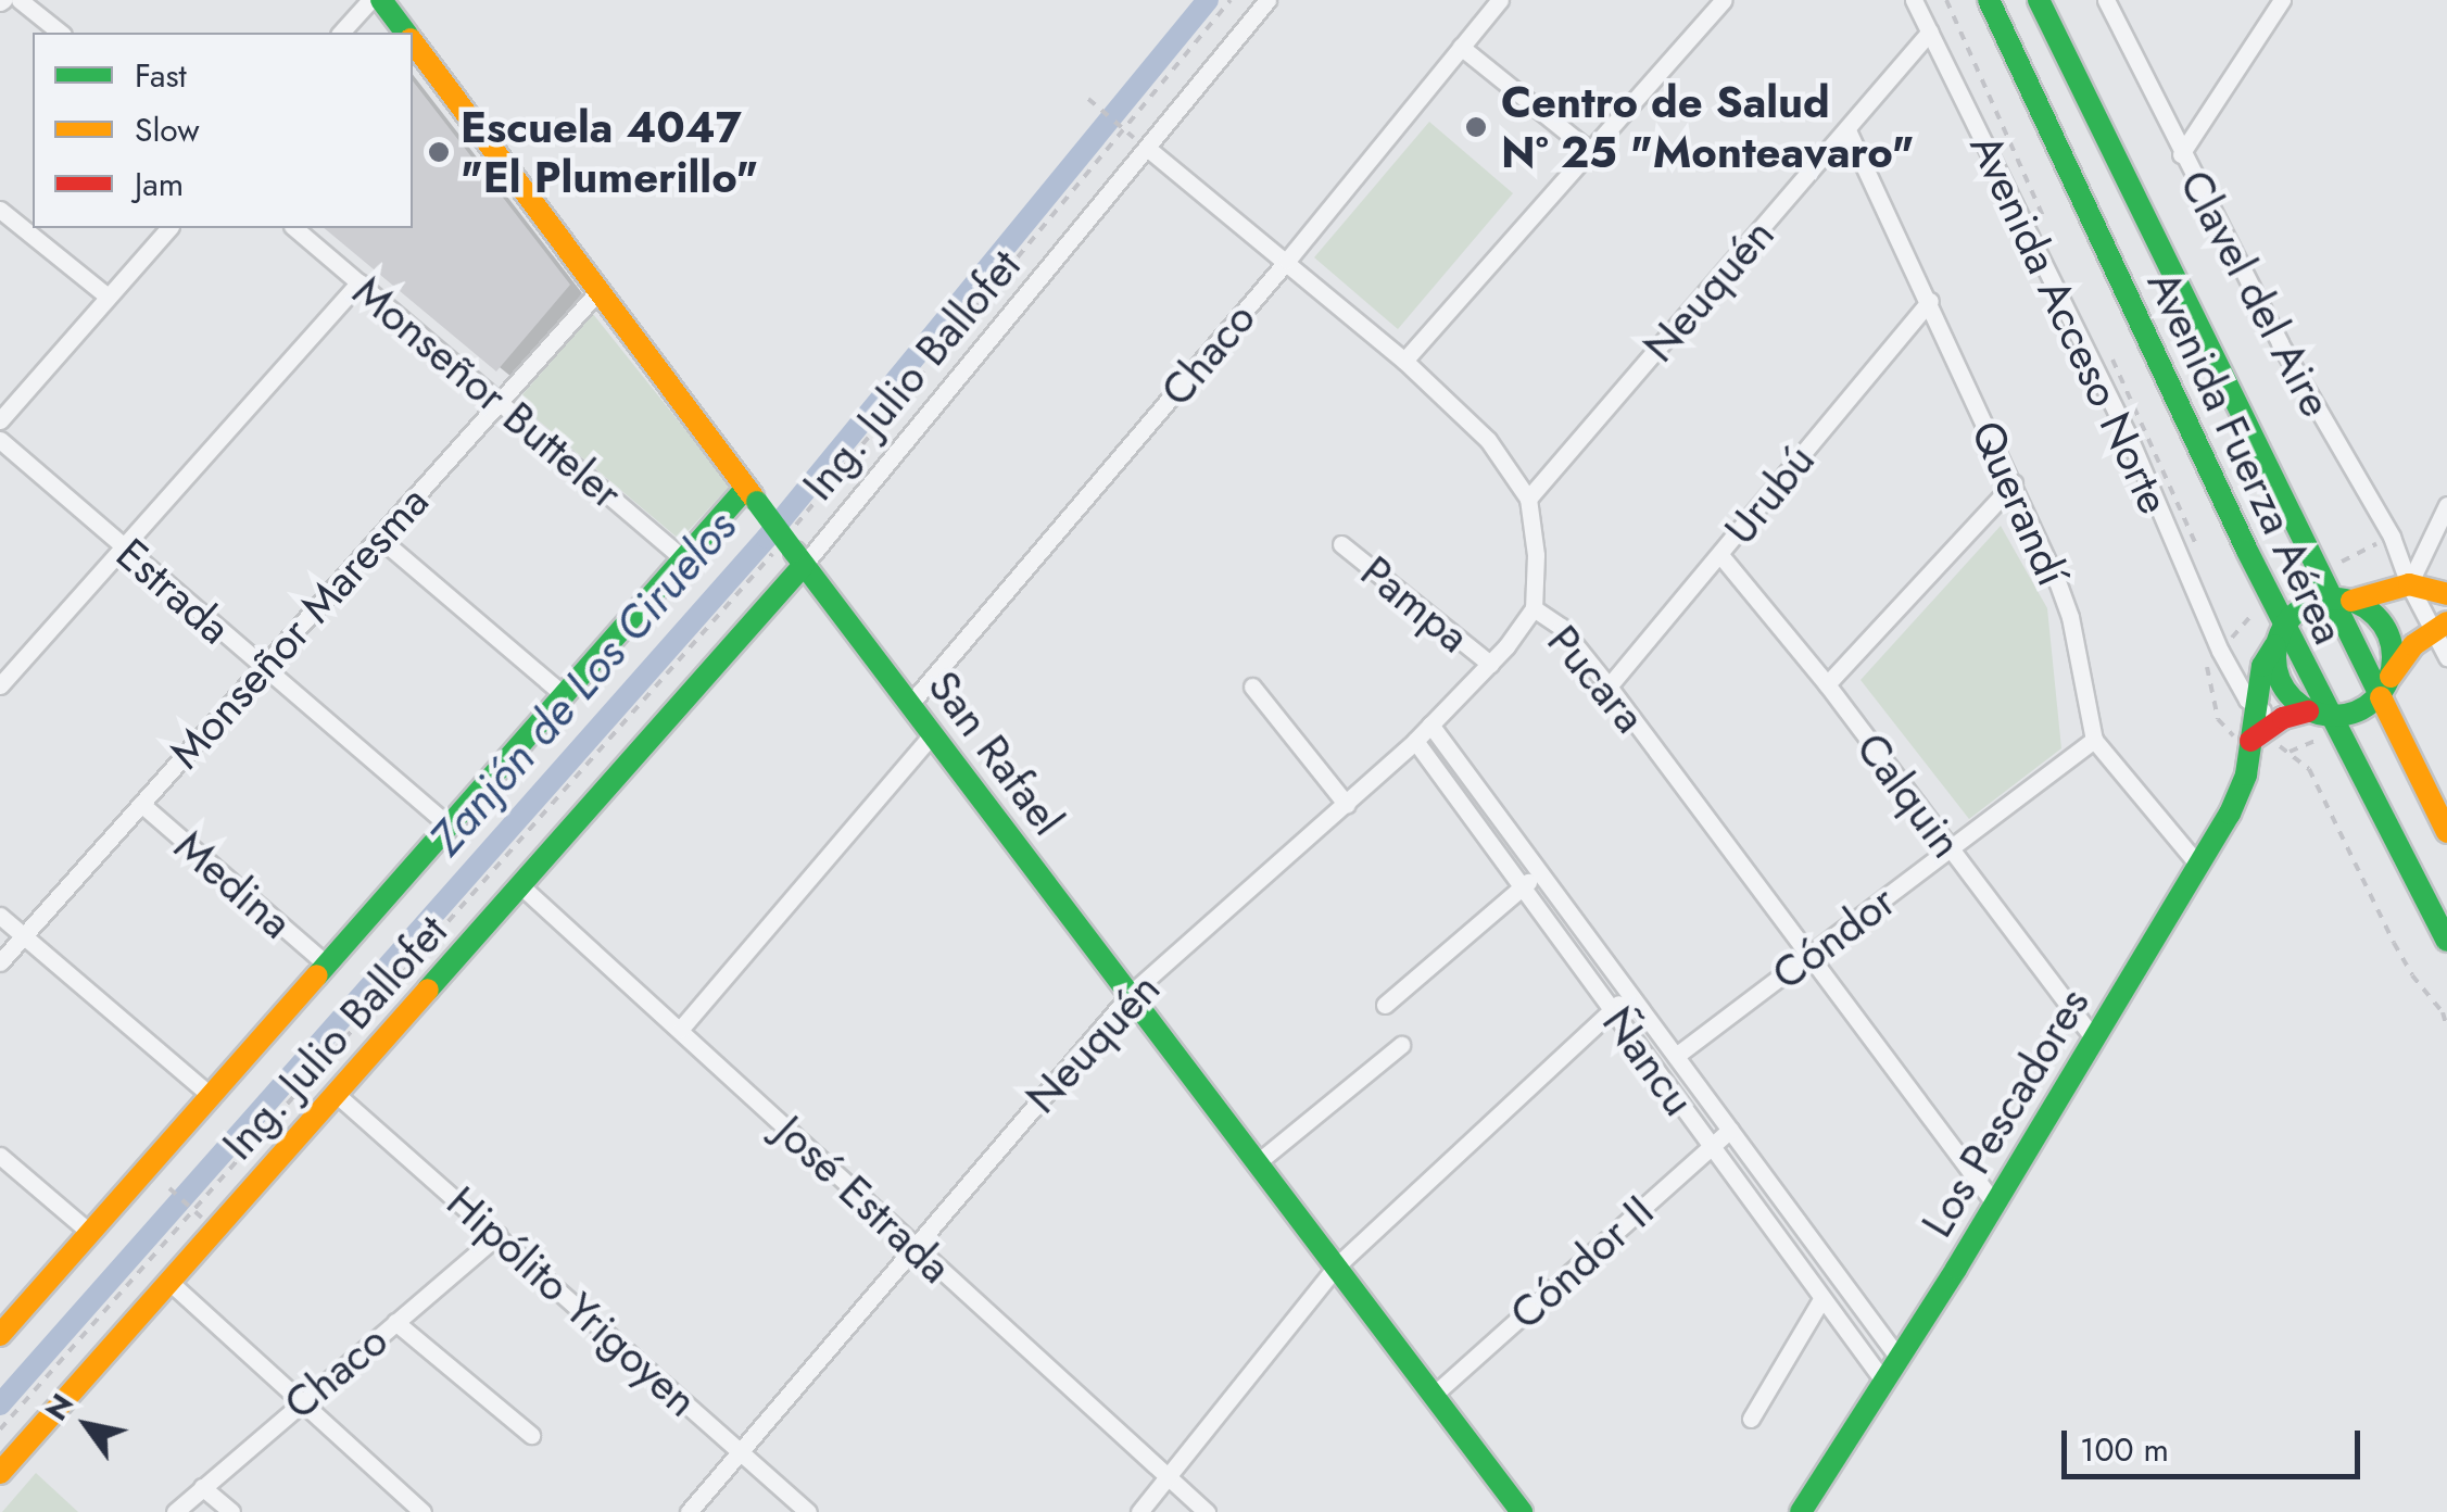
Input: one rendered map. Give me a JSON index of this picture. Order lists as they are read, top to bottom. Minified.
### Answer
{"streets":{"main road":["Ing. Julio Ballofet","Avenida Fuerza Aérea","San Rafael","Los Pescadores"],"street":["Neuquén","Clavel del Aire","Avenida Acceso Norte","Chaco","Monseñor Butteler","Urubú","Querandí","Estrada","Pampa","Monseñor Maresma","Pucara","Calquin","Medina","Cóndor","Ñancu","José Estrada","Cóndor II","Hipólito Yrigoyen"]},"crossings":[["Neuquén","Avenida Acceso Norte"],["Neuquén","Querandí"],["Neuquén","Pampa"],["Neuquén","Pucara"],["Neuquén","San Rafael"],["Neuquén","Ñancu"],["Neuquén","José Estrada"],["Neuquén","Hipólito Yrigoyen"],["Avenida Acceso Norte","Los Pescadores"],["Chaco","Pucara"],["Chaco","San Rafael"],["Chaco","Hipólito Yrigoyen"],["Ing. Julio Ballofet","Monseñor Butteler"],["Ing. Julio Ballofet","Estrada"],["Ing. Julio Ballofet","Pucara"],["Ing. Julio Ballofet","San Rafael"],["Ing. Julio Ballofet","Medina"],["Ing. Julio Ballofet","José Estrada"],["Ing. Julio Ballofet","Hipólito Yrigoyen"],["Monseñor Butteler","Monseñor Maresma"],["Avenida Fuerza Aérea","Los Pescadores"],["Urubú","Querandí"],["Urubú","Pucara"],["Urubú","Calquin"],["Querandí","Cóndor"],["Querandí","Los Pescadores"],["Estrada","Monseñor Maresma"],["Monseñor Maresma","San Rafael"],["Monseñor Maresma","Medina"],["Pucara","Cóndor"],["Pucara","Los Pescadores"],["San Rafael","Cóndor II"],["Calquin","Cóndor"],["Calquin","Los Pescadores"],["Cóndor","Ñancu"],["Ñancu","Los Pescadores"],["Ñancu","Cóndor II"]],"water":["Zanjón de Los Ciruelos"],"places":["Centro de Salud Nº 25 \"Monteavaro\"","Escuela 4047 \"El Plumerillo\""],"legend":["Fast","Slow","Jam"],"scale_bar":"100 m","north":"top left"}
